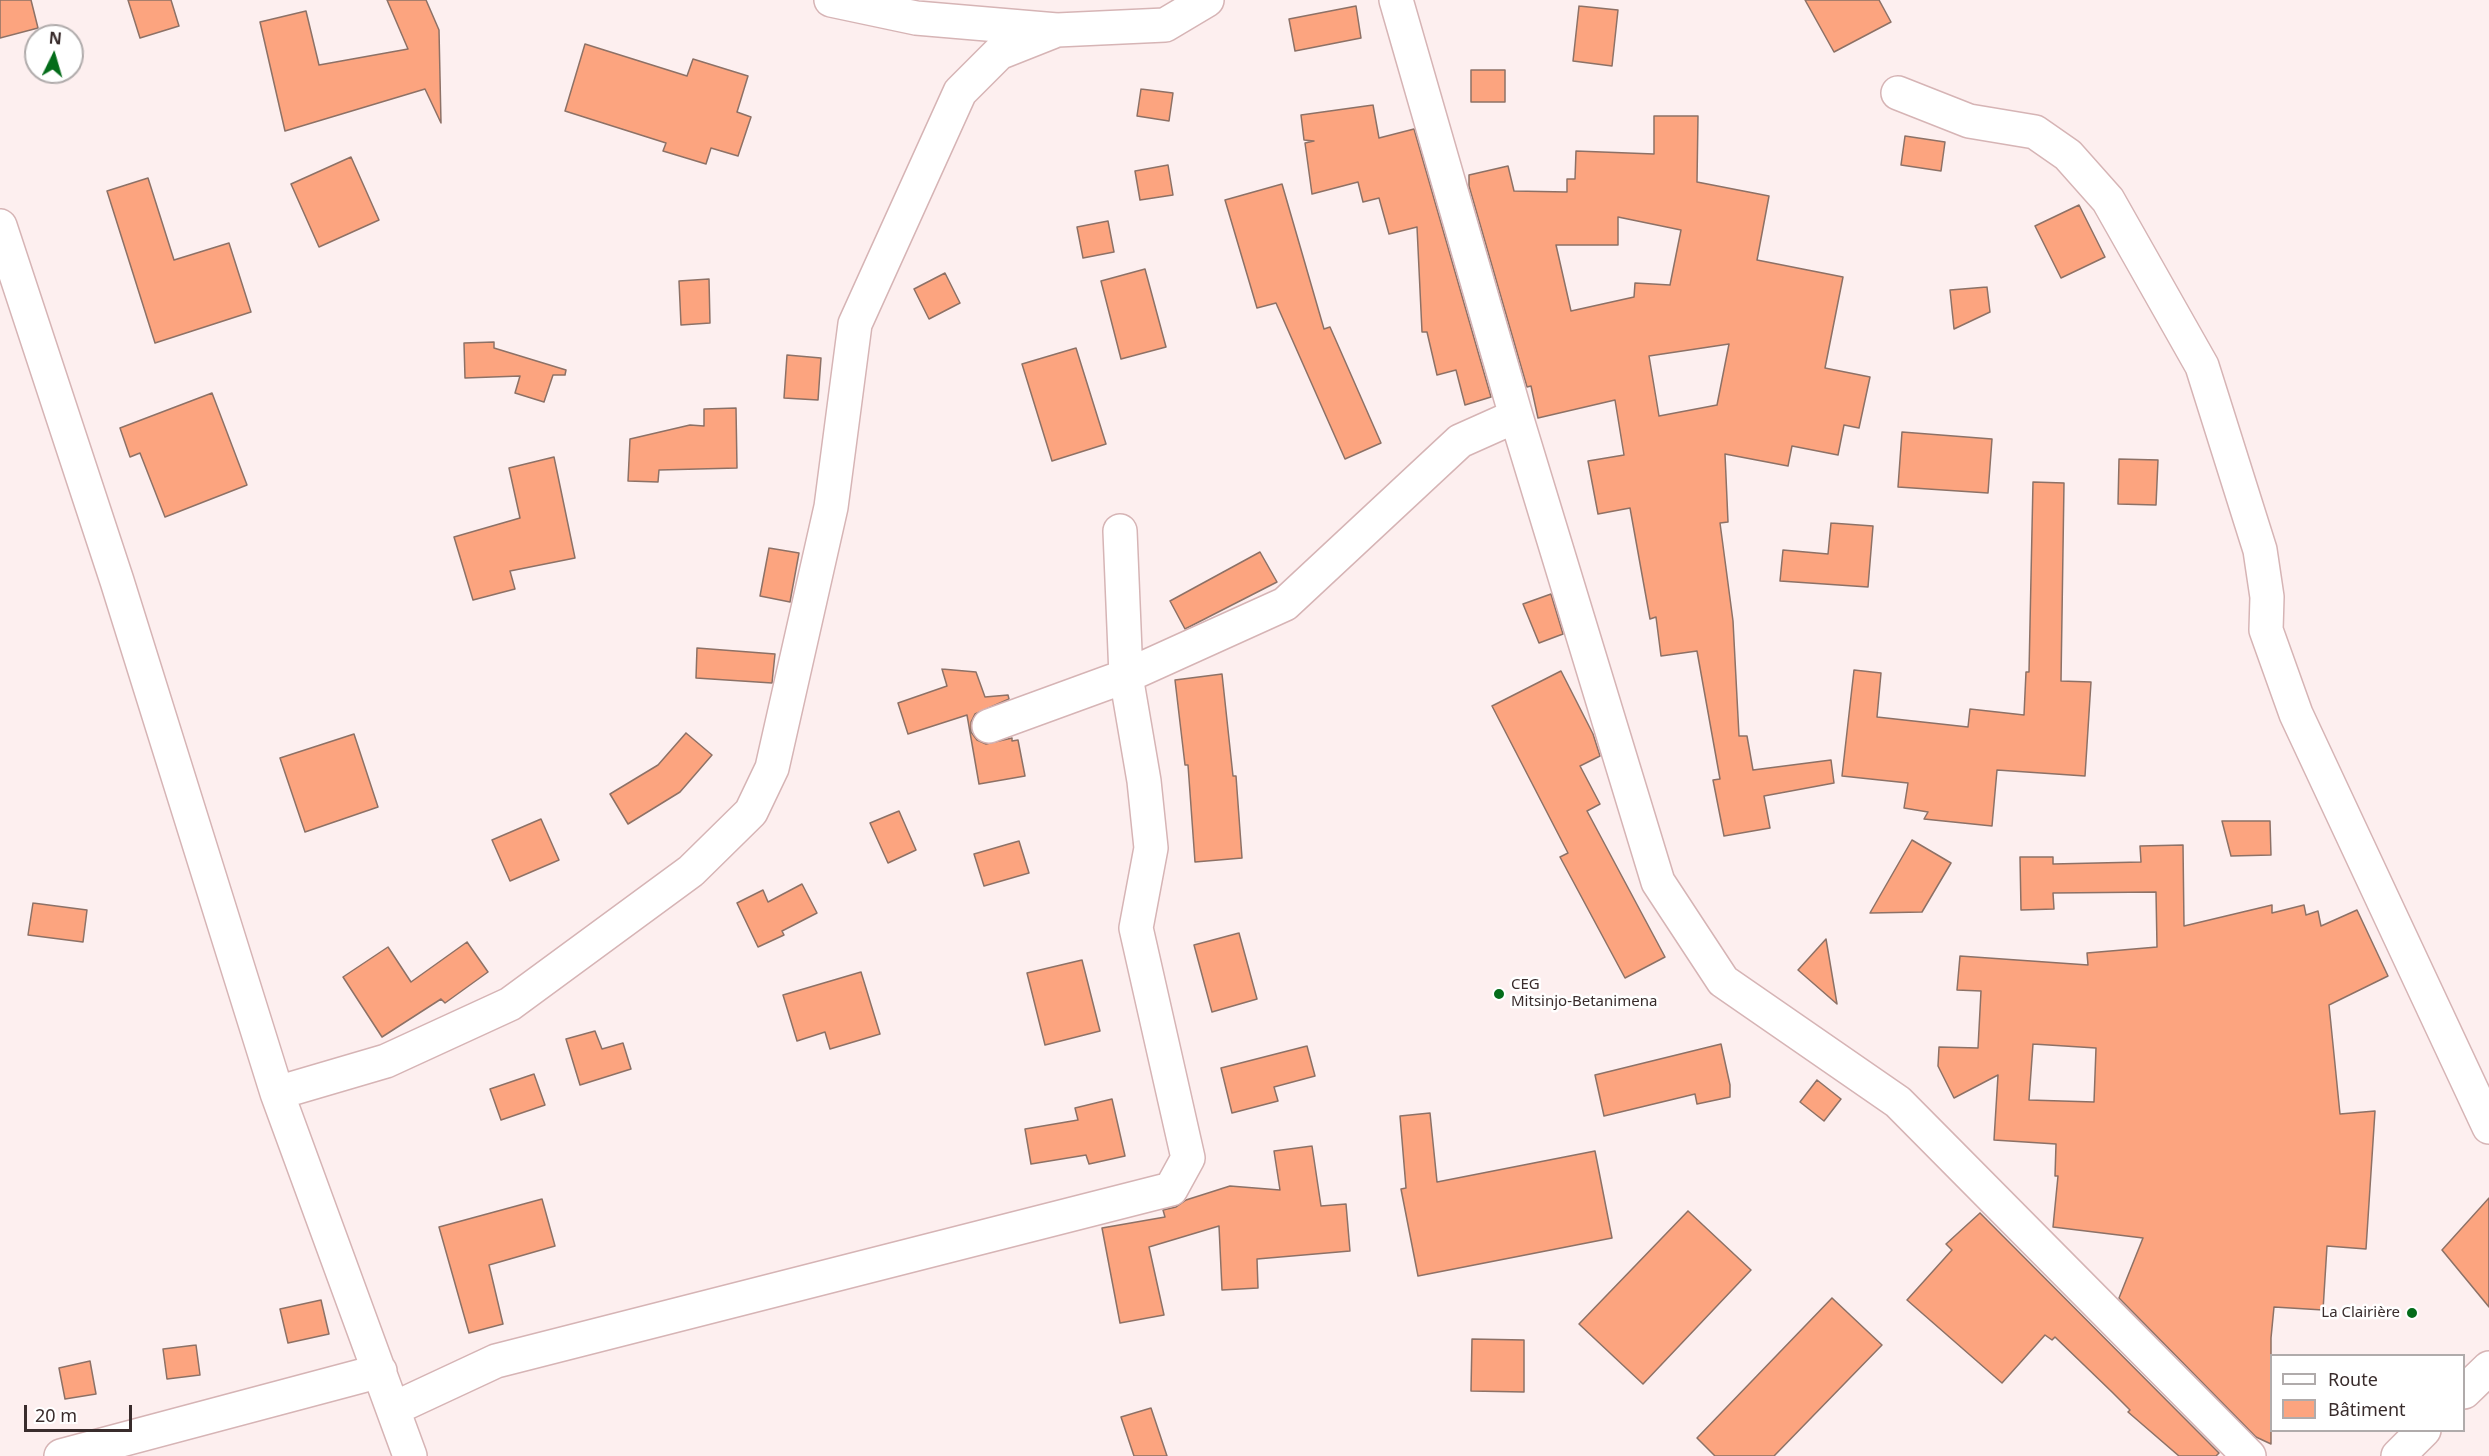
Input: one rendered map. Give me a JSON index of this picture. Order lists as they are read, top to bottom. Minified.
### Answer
{"places":["CEG Mitsinjo-Betanimena","La Clairière"],"legend":["Route","Bâtiment"],"scale_bar":"20 m","north":"top"}
